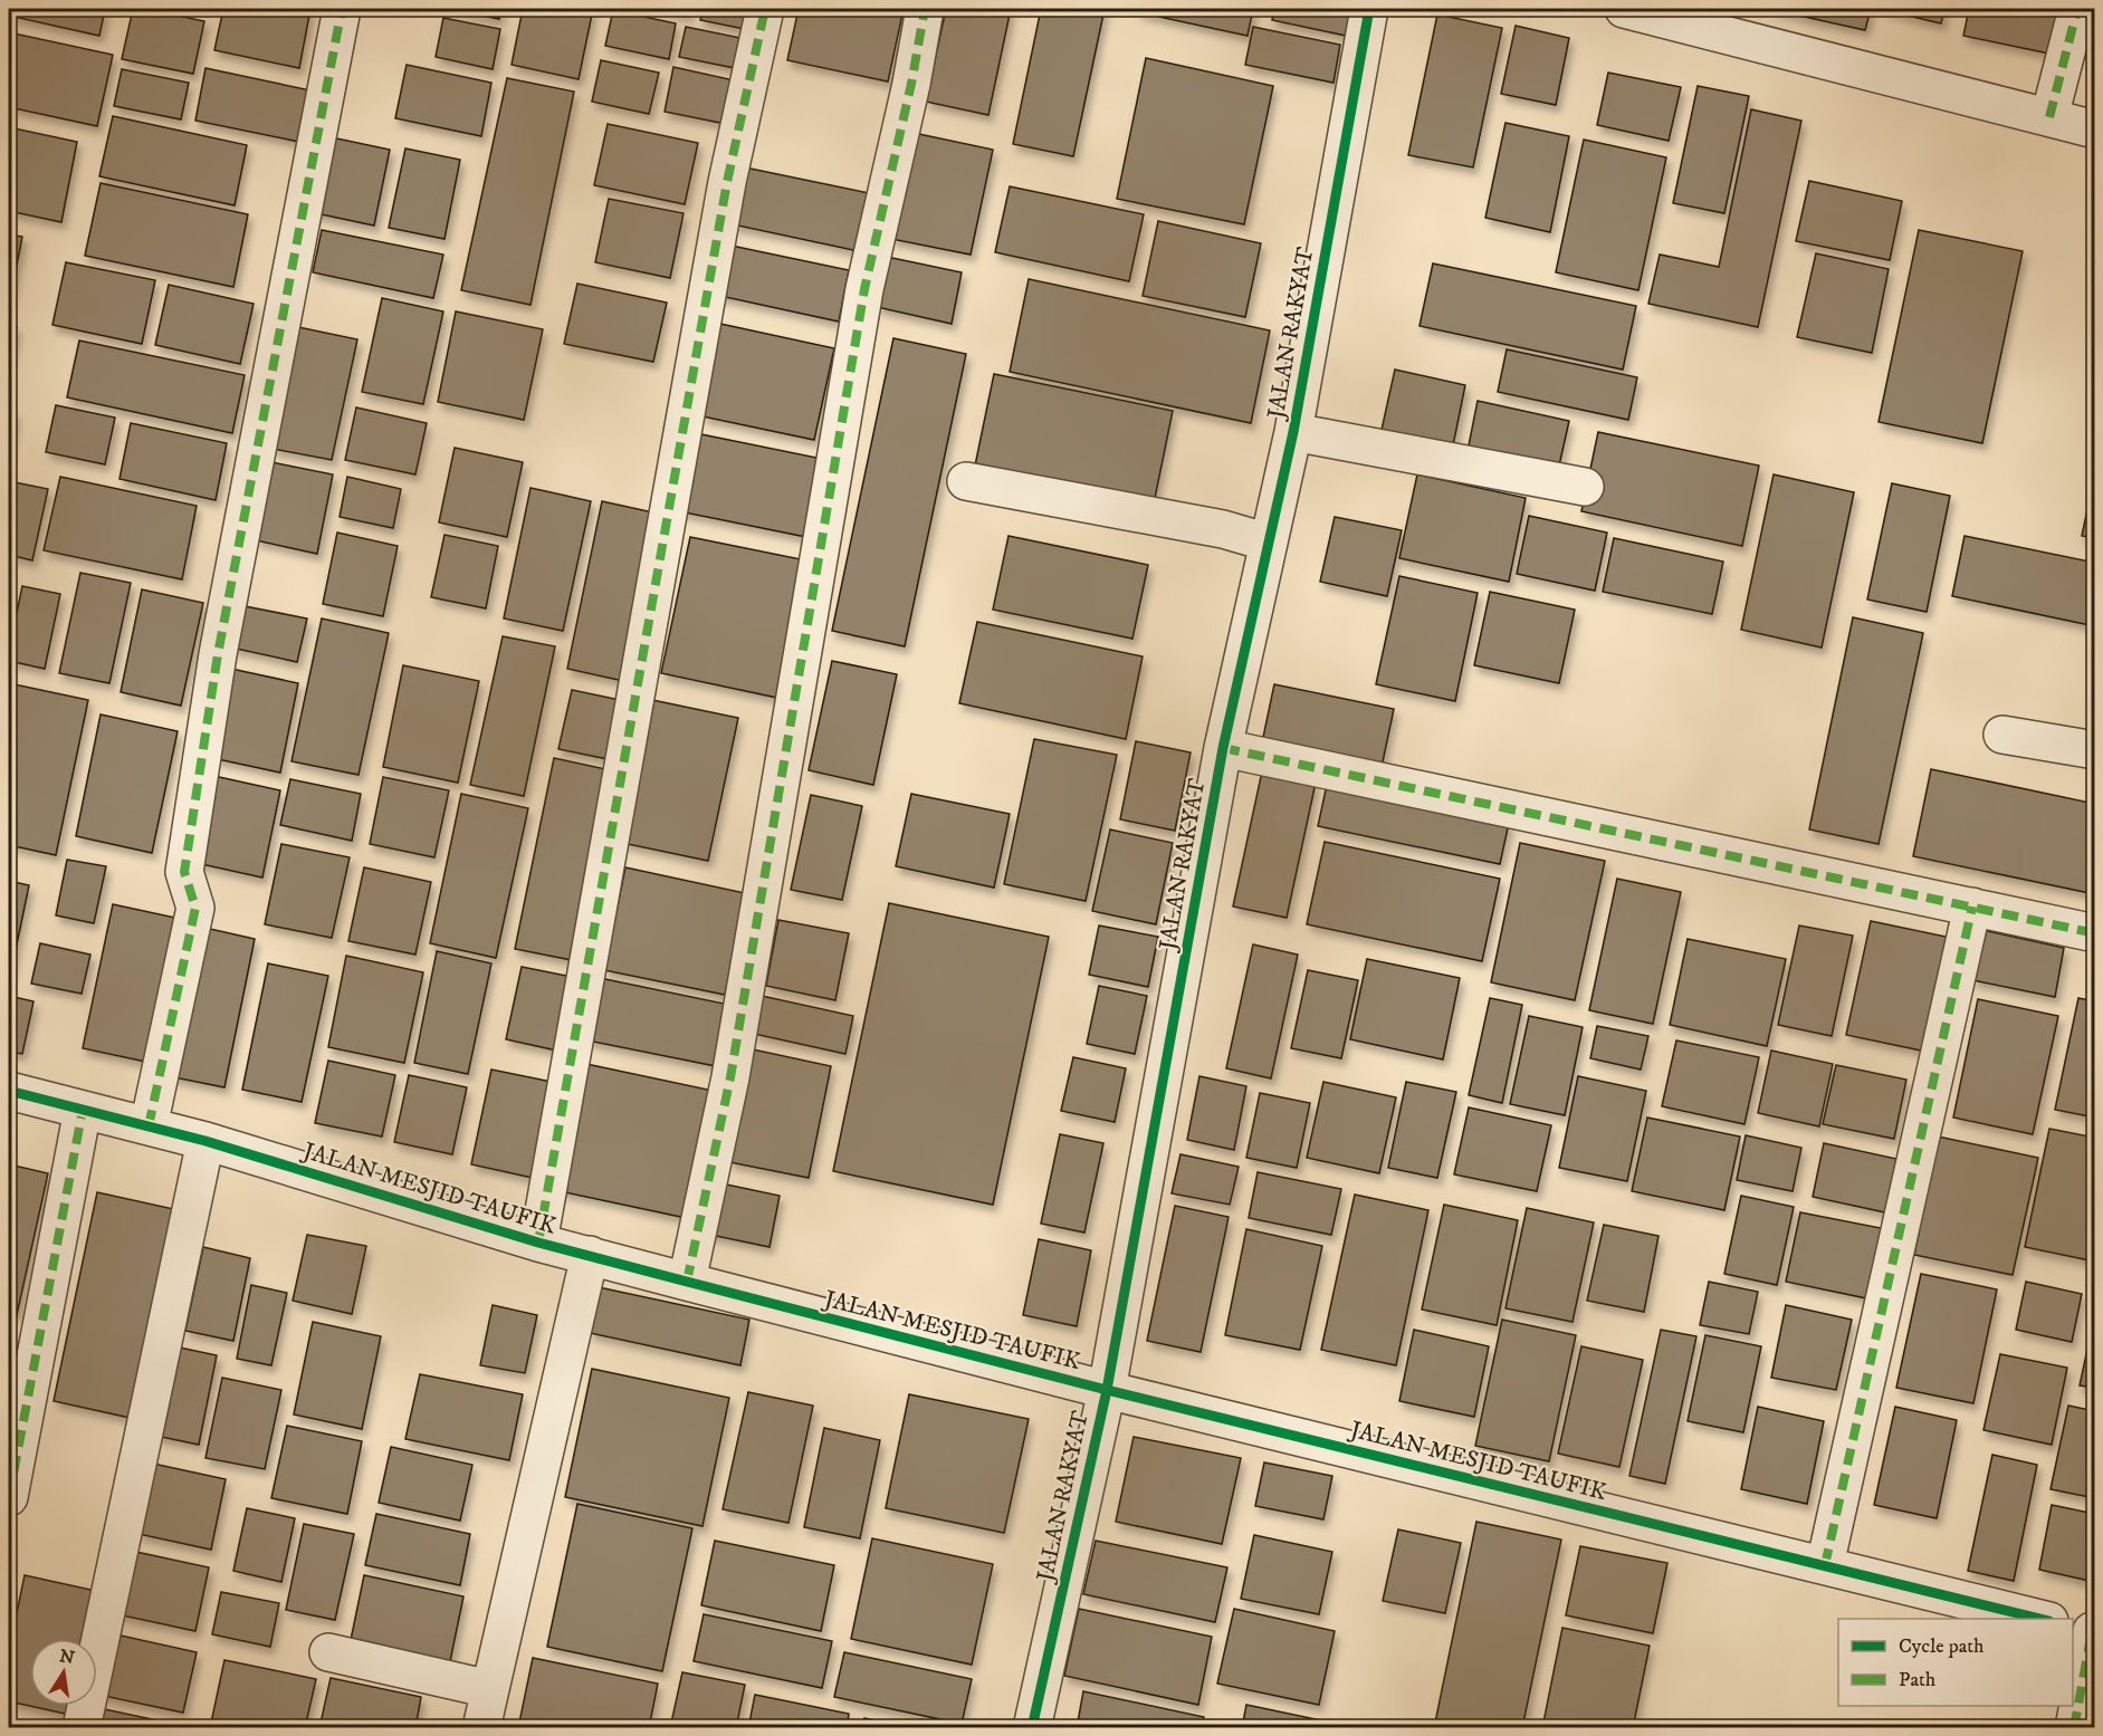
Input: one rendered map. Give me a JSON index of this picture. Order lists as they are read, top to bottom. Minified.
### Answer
{"streets":{"street":["JALAN RAKYAT","JALAN MESJID TAUFIK"]},"crossings":[["JALAN RAKYAT","JALAN MESJID TAUFIK"]],"legend":["Cycle path","Path"],"north":"top"}
